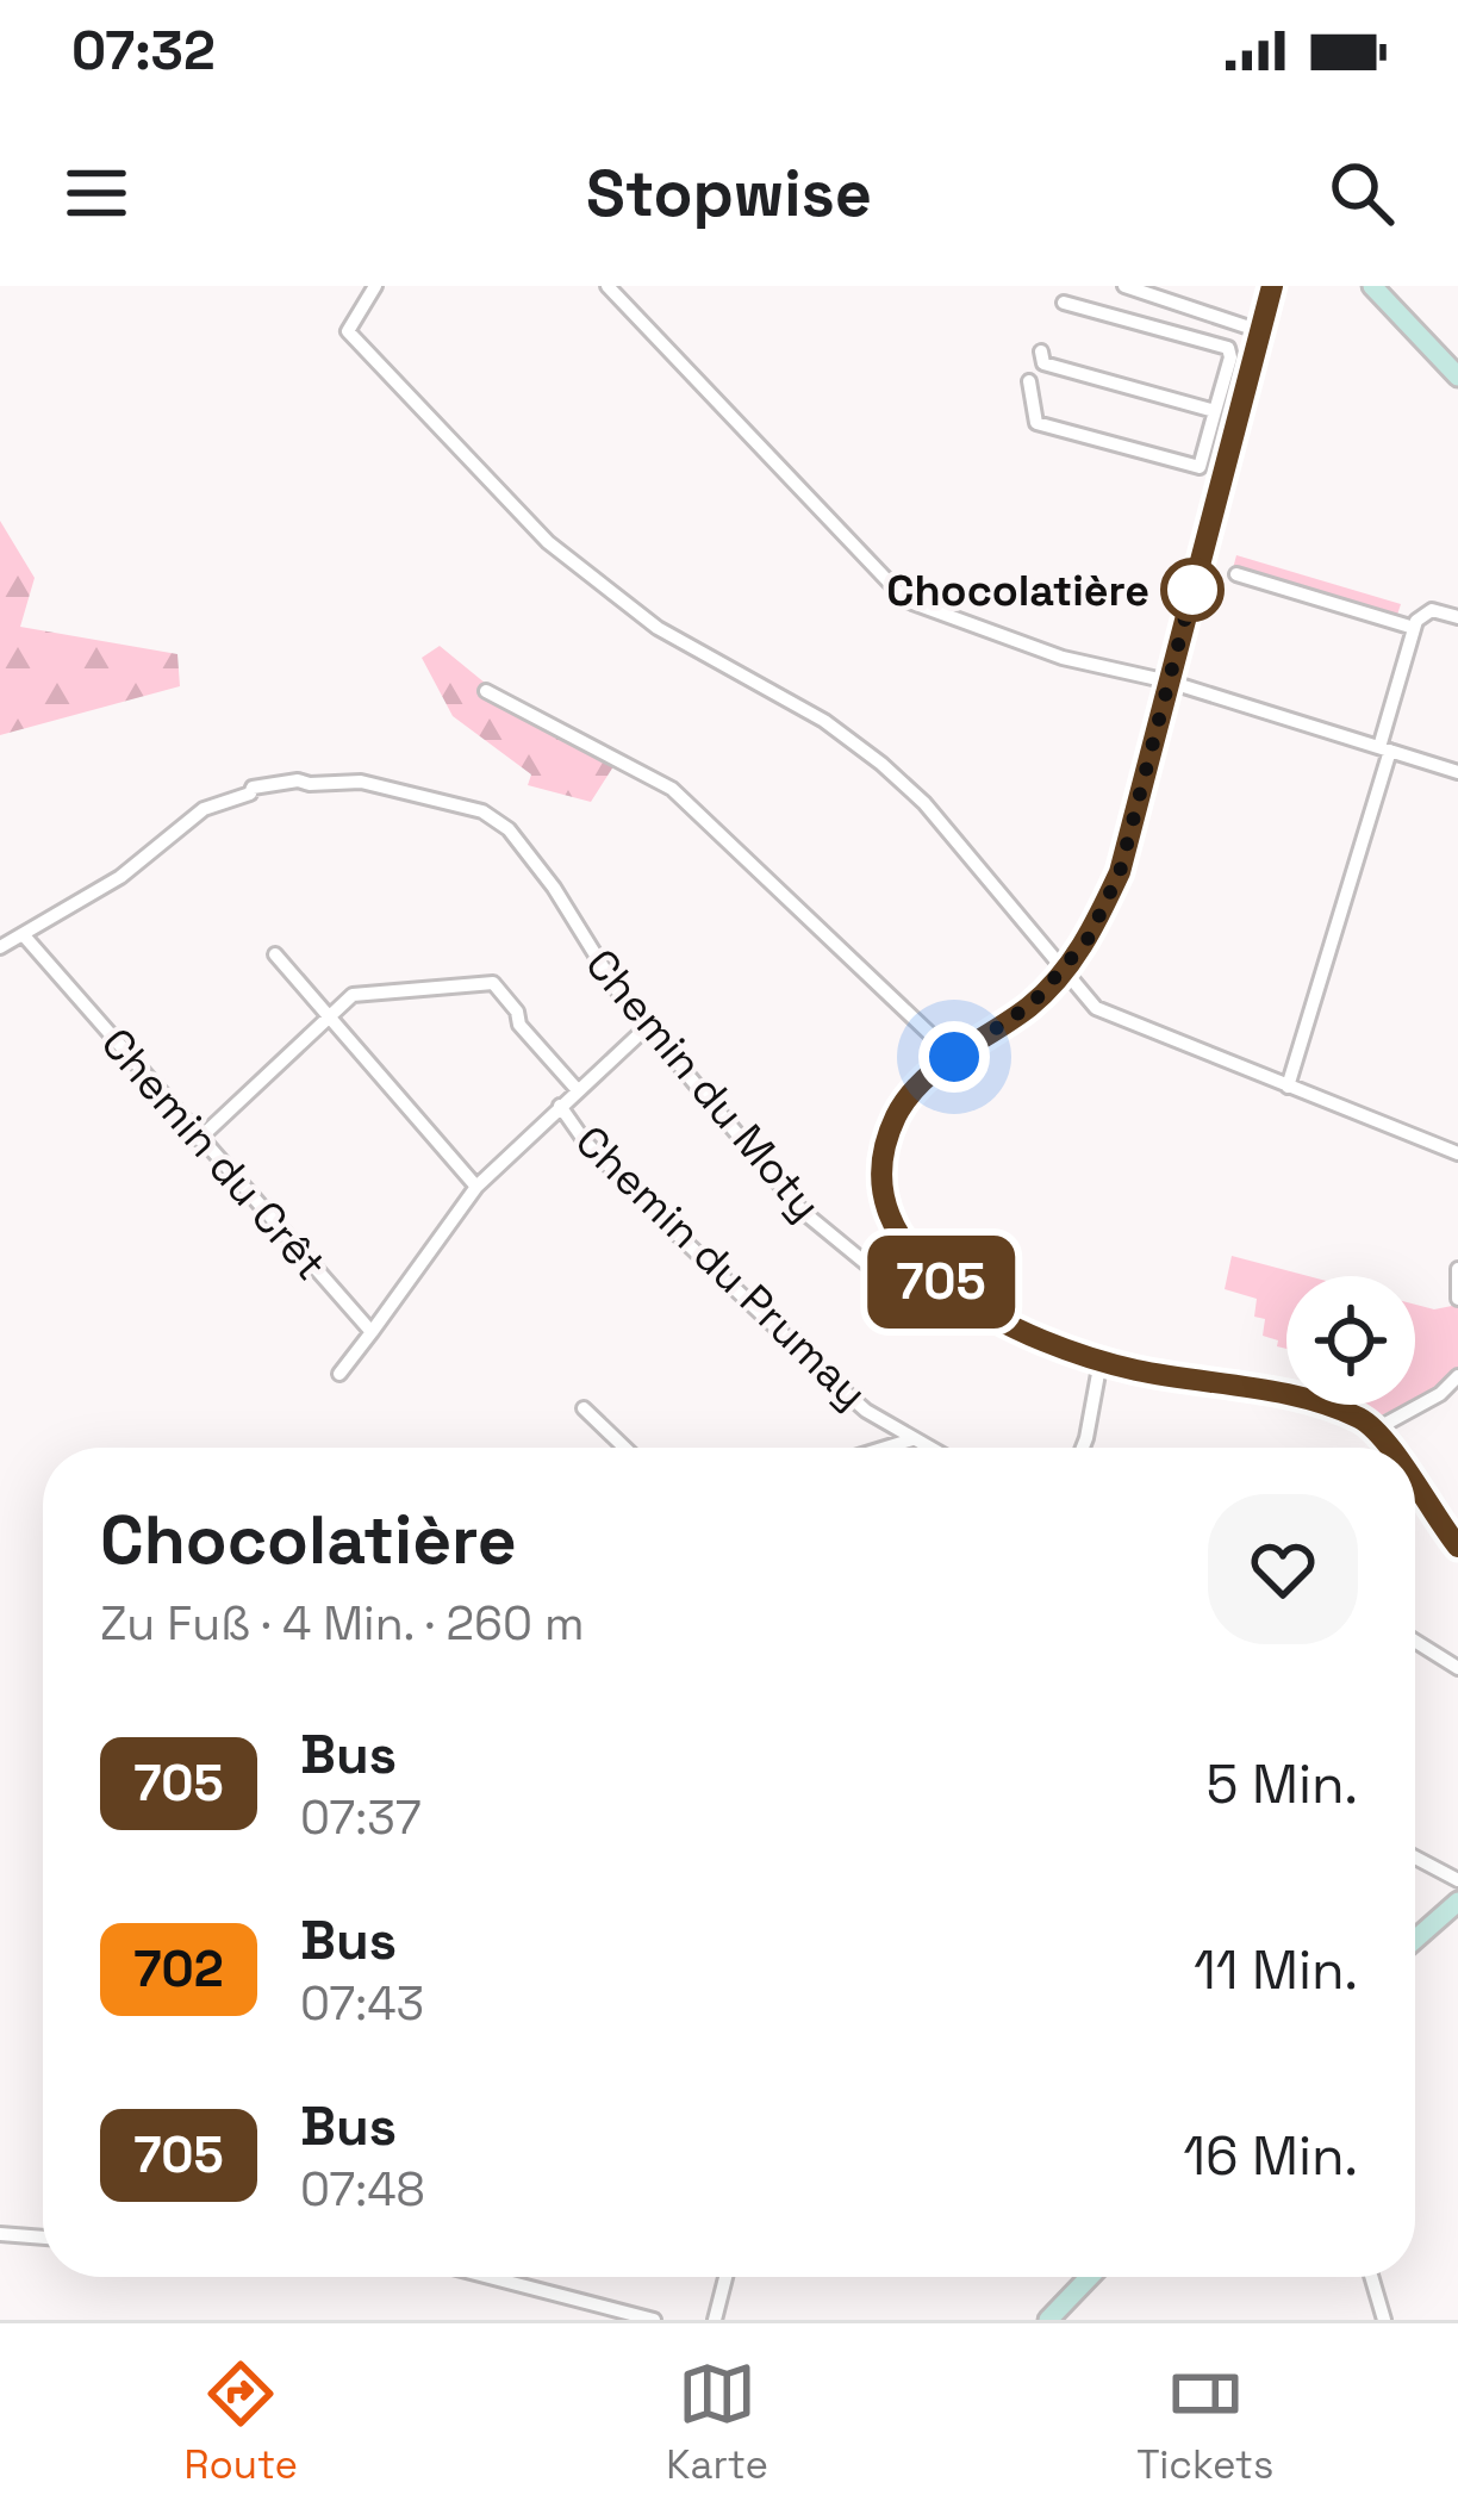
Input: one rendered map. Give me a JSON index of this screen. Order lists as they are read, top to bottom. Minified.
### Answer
{"streets":{"street":["Chemin du Moty","Chemin du Crêt","Chemin du Prumay"]},"crossings":[["Chemin du Moty","Chemin du Crêt"]],"places":["Chocolatière"],"lines":["bus line 705"],"page":{"status":"07:32","header":"Stopwise","on_map":"705","heading":["Chocolatière","Zu Fuß · 4 Min. · 260 m"],"list":[{"mark":"705","name":"Bus","note":"07:37","value":"5 Min."},{"mark":"702","name":"Bus","note":"07:43","value":"11 Min."},{"mark":"705","name":"Bus","note":"07:48","value":"16 Min."}],"tabs":["Route","Karte","Tickets"]}}
